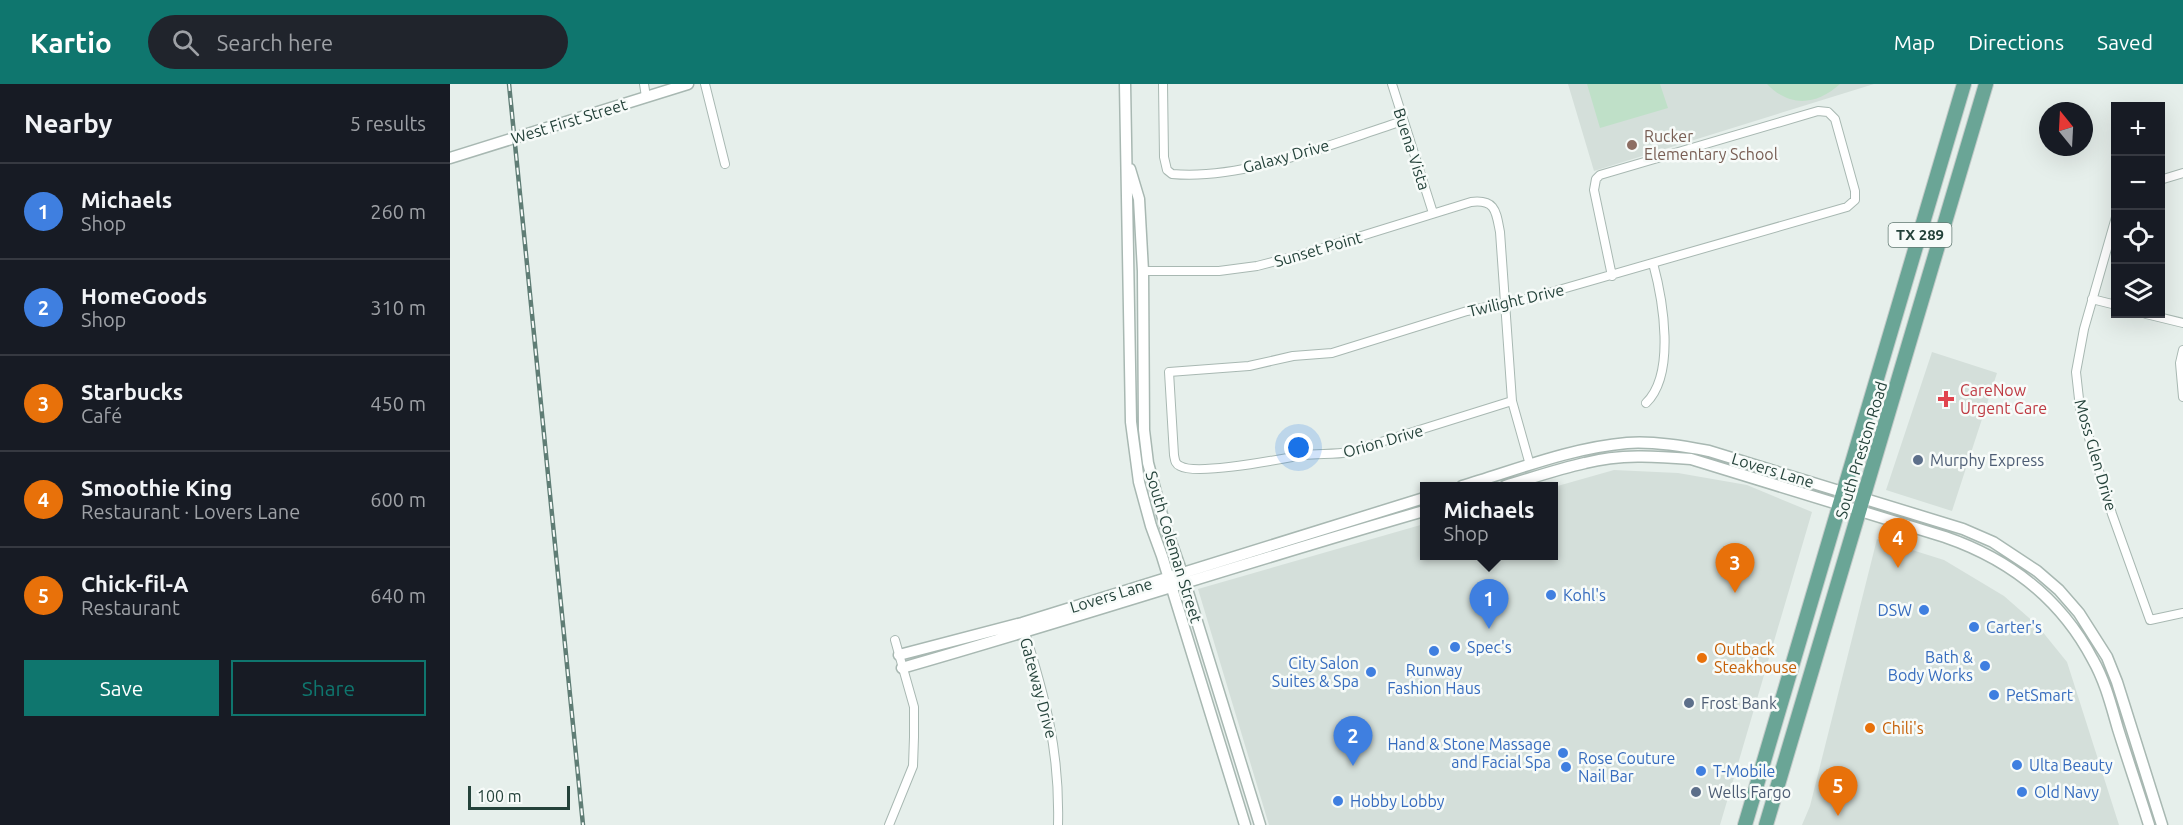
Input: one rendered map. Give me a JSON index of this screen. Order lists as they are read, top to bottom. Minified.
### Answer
{"streets":{"main road":["TX 289","South Preston Road"],"street":["West First Street","Buena Vista","Galaxy Drive","Sunset Point","Twilight Drive","Orion Drive","Moss Glen Drive","Lovers Lane","South Coleman Street","Gateway Drive"]},"crossings":[["Buena Vista","Galaxy Drive"],["Buena Vista","Sunset Point"],["Sunset Point","Twilight Drive"],["Sunset Point","South Coleman Street"],["Twilight Drive","Orion Drive"],["South Preston Road","Lovers Lane"],["Lovers Lane","South Coleman Street"],["Lovers Lane","Gateway Drive"]],"places":{"other":["Rucker Elementary School","Murphy Express","Kohl's","DSW","Carter's","Spec's","Runway Fashion Haus","Outback Steakhouse","Bath & Body Works","City Salon Suites & Spa","PetSmart","Frost Bank","Chili's","Hand & Stone Massage and Facial Spa","Ulta Beauty","Rose Couture Nail Bar","T-Mobile","Wells Fargo","Old Navy","Hobby Lobby"],"health":["CareNow Urgent Care"]},"scale_bar":"100 m","north":"top","page":{"header":"Kartio","search":"Search here","nav":["Map","Directions","Saved"],"heading":["Nearby","5 results"],"map_buttons":["+","−"],"list":[{"mark":"1","name":"Michaels","note":"Shop","value":"260 m"},{"mark":"2","name":"HomeGoods","note":"Shop","value":"310 m"},{"mark":"3","name":"Starbucks","note":"Café","value":"450 m"},{"mark":"4","name":"Smoothie King","note":"Restaurant · Lovers Lane","value":"600 m"},{"mark":"5","name":"Chick-fil-A","note":"Restaurant","value":"640 m"}],"popup":["Michaels","Shop"],"pins":["4","3","1","2","5"],"buttons":["Save","Share"],"scale":"100 m"}}
